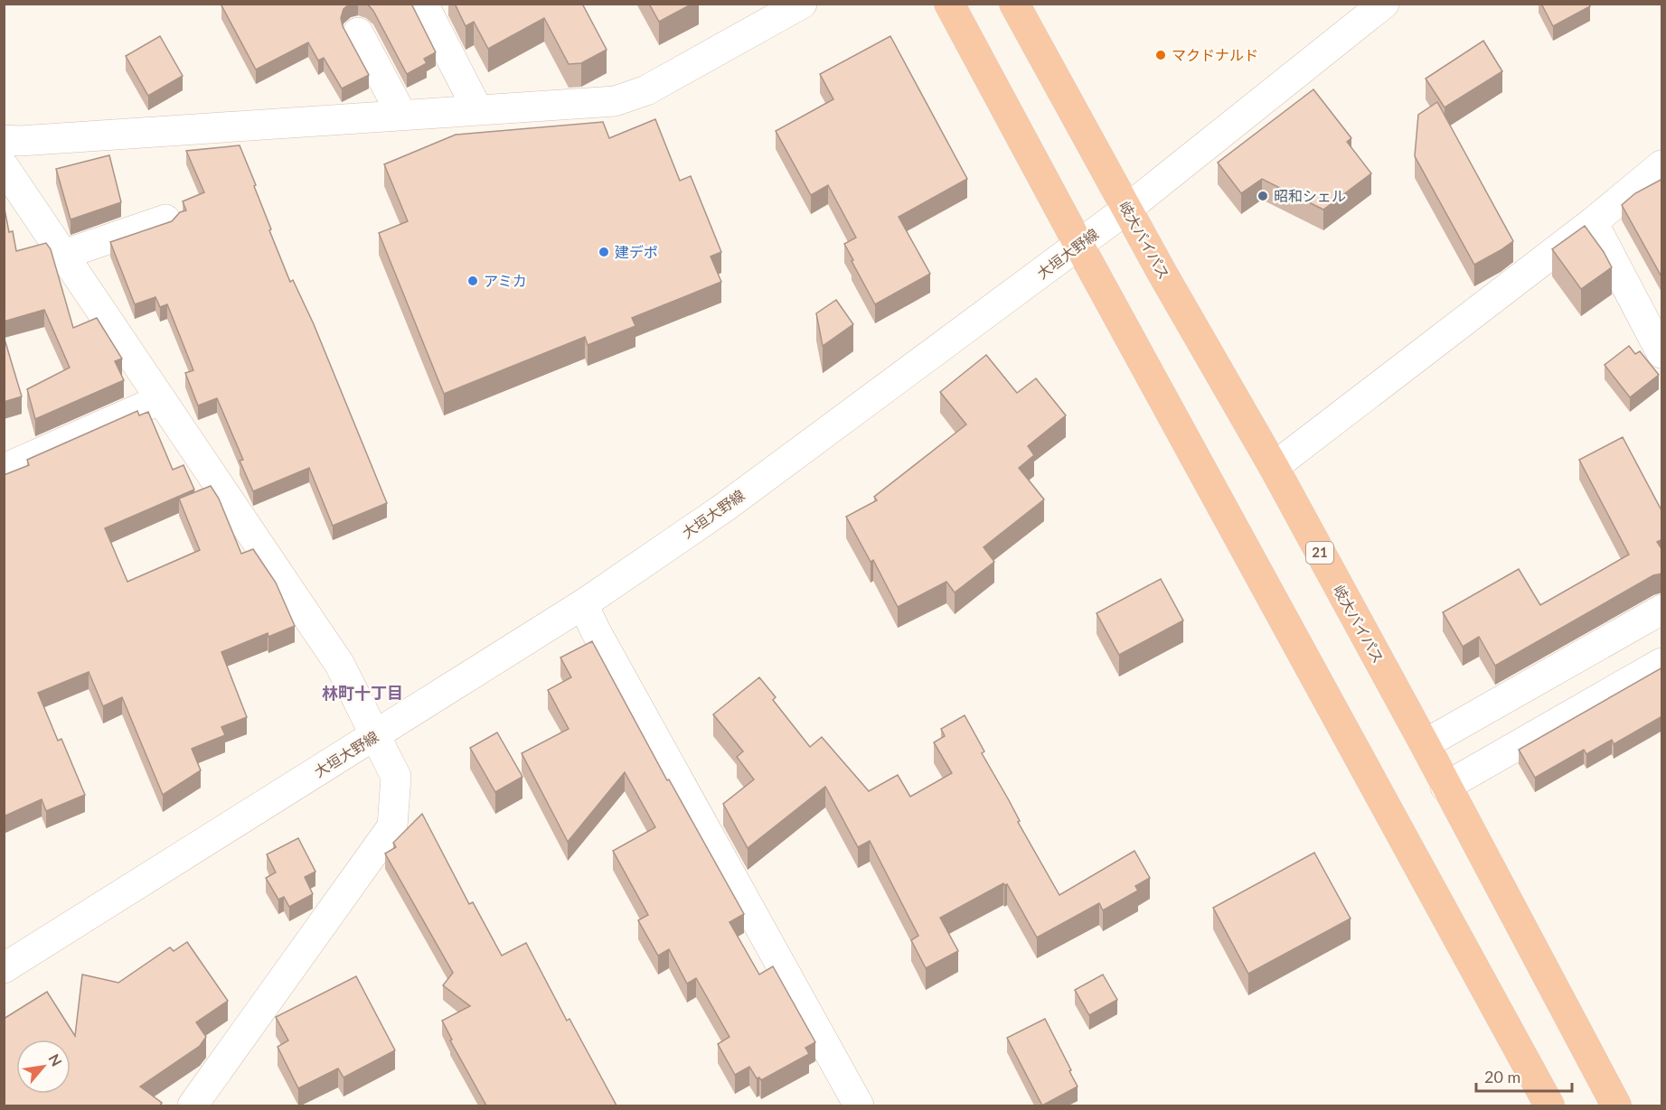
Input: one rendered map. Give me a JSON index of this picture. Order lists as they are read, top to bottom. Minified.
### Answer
{"streets":{"highway":["岐大バイパス","21"],"street":["大垣大野線"]},"crossings":[["岐大バイパス","大垣大野線"]],"districts":["林町十丁目"],"places":["マクドナルド","昭和シェル","建デポ","アミカ"],"scale_bar":"20 m","north":"top right"}
